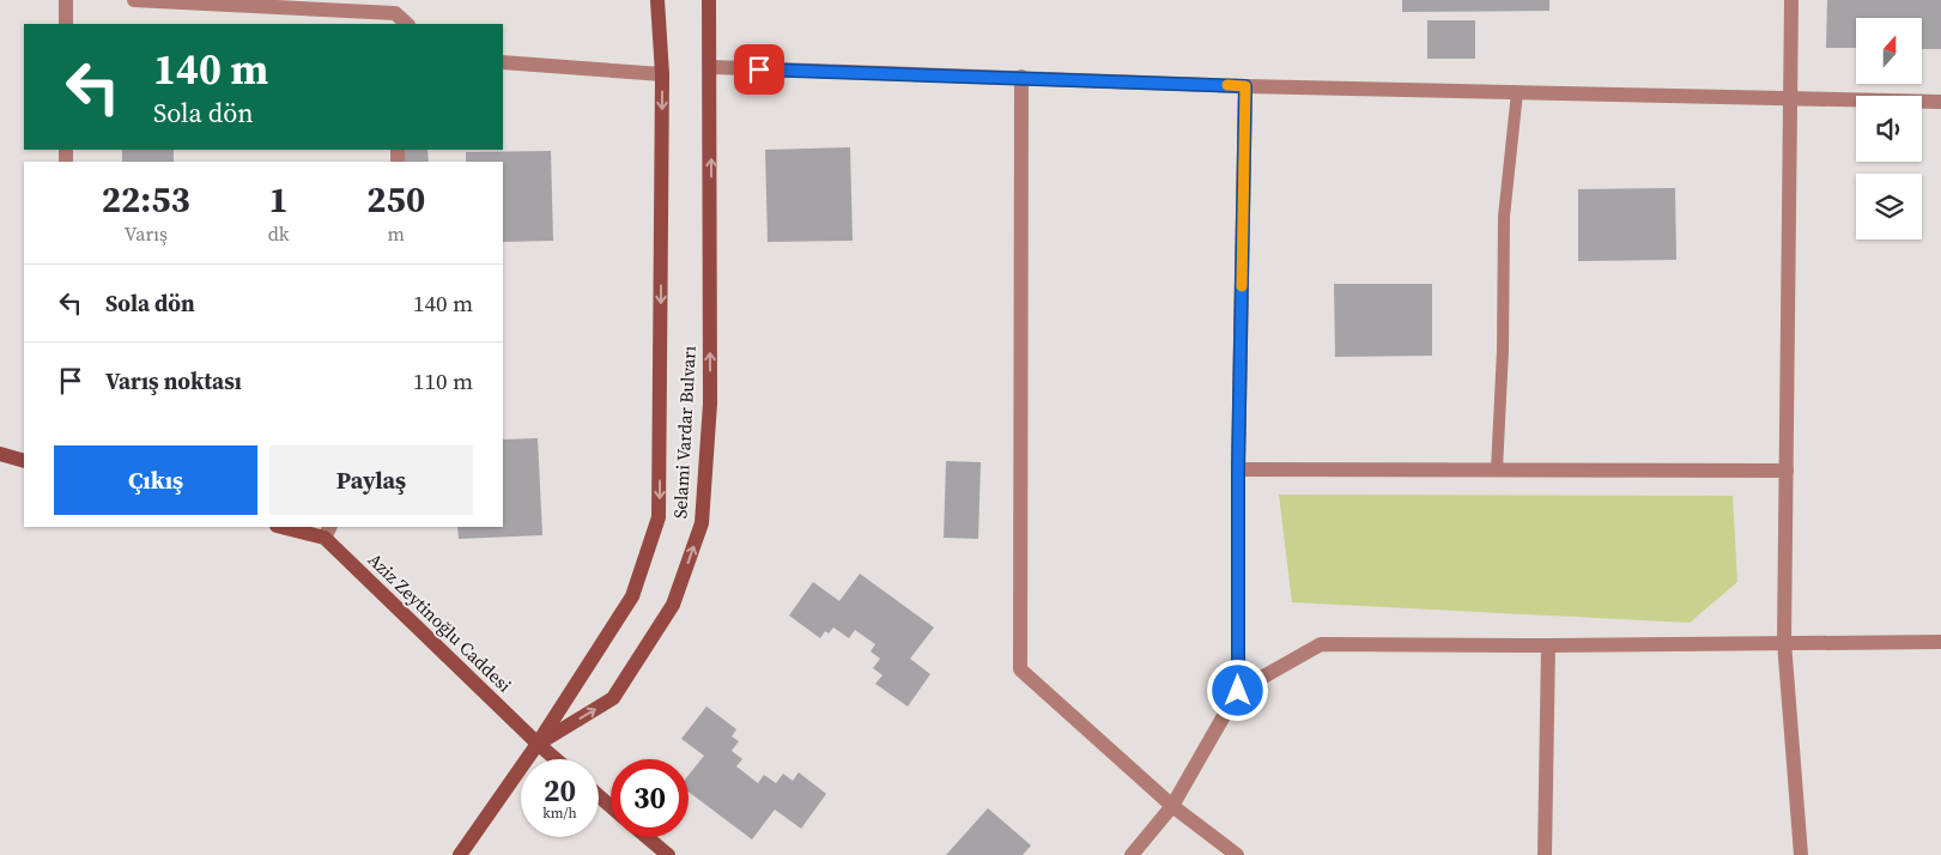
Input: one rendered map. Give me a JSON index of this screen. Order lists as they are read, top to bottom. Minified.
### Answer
{"streets":{"street":["Selami Vardar Bulvarı","Aziz Zeytinoğlu Caddesi"]},"crossings":[["Selami Vardar Bulvarı","Aziz Zeytinoğlu Caddesi"]],"north":"top","page":{"turn":["140 m","Sola dön"],"eta":["22:53","Varış","1","dk","250","m"],"list":[{"name":"Sola dön","value":"140 m"},{"name":"Varış noktası","value":"110 m"}],"buttons":["Çıkış","Paylaş"],"speed":"20 km/h","limit":"30"}}
